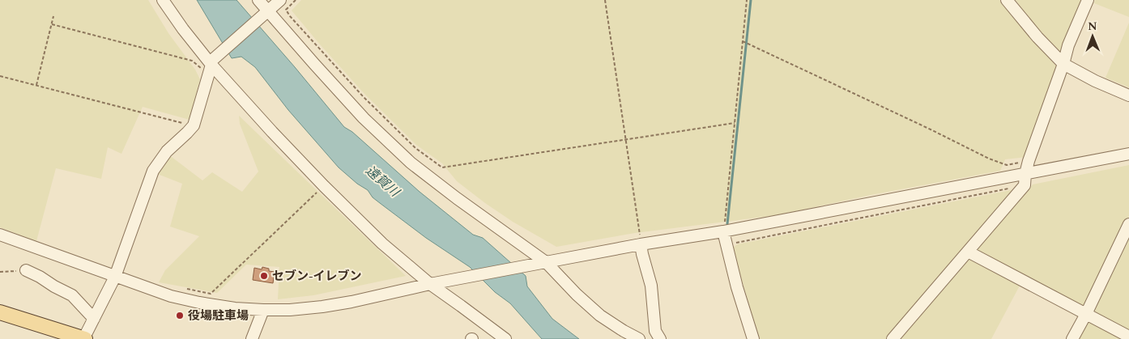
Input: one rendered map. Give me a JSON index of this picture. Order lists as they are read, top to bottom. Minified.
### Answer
{"water":["遠賀川"],"places":["セブン-イレブン","役場駐車場"],"north":"top"}
